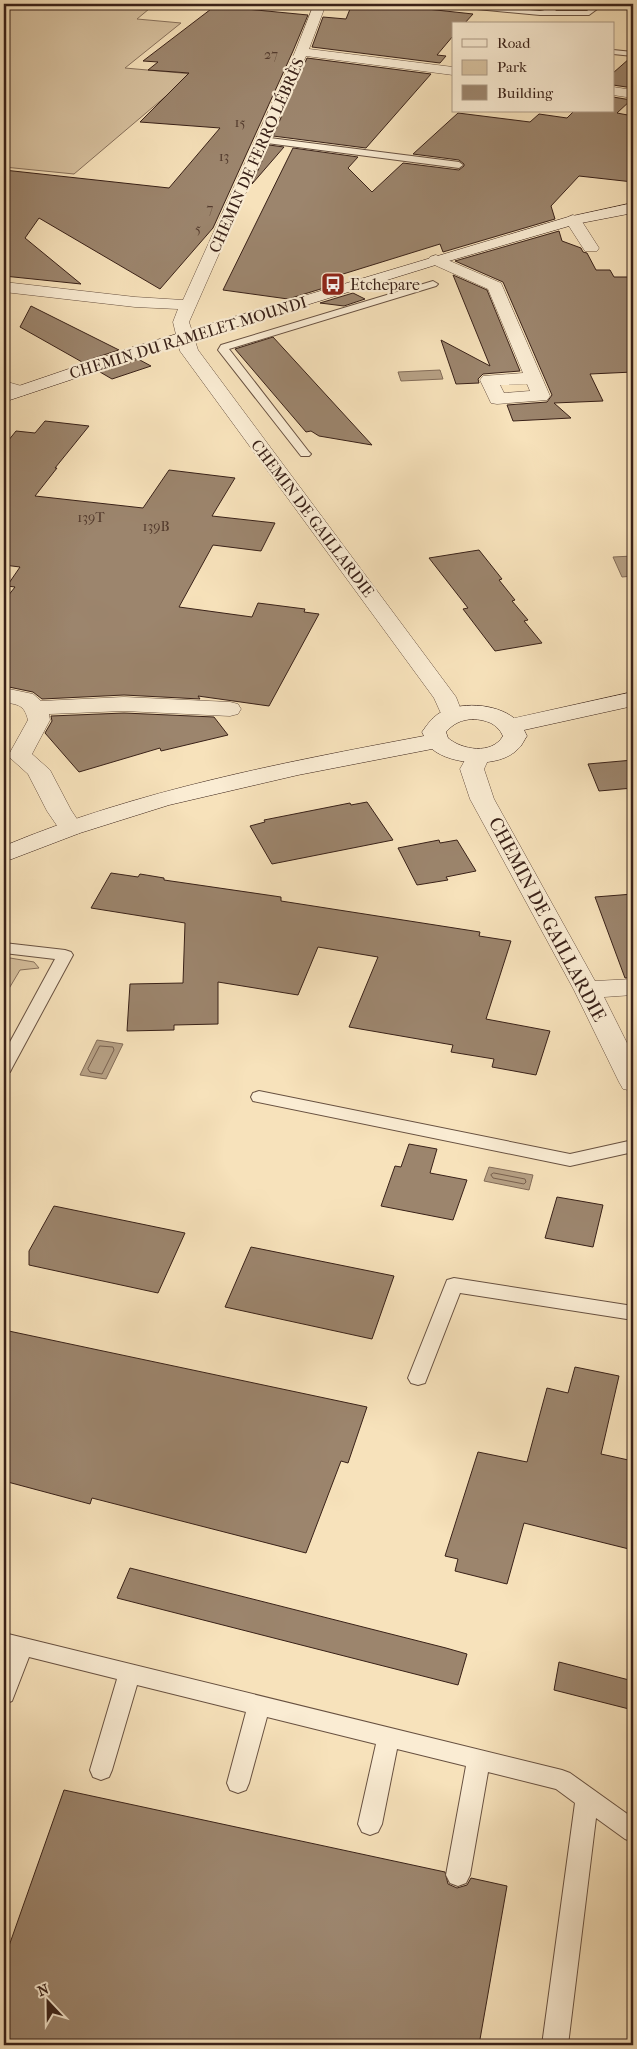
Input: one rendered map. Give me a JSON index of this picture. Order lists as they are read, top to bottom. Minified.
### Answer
{"streets":{"street":["CHEMIN DE FERRO LÉBRÈS","CHEMIN DU RAMELET MOUNDI","CHEMIN DE GAILLARDIE"]},"crossings":[["CHEMIN DE FERRO LÉBRÈS","CHEMIN DU RAMELET MOUNDI"],["CHEMIN DE FERRO LÉBRÈS","CHEMIN DE GAILLARDIE"],["CHEMIN DU RAMELET MOUNDI","CHEMIN DE GAILLARDIE"]],"places":{"bus stop":["Etchepare"]},"house_numbers":["27","15","13","7","5","139T","139B"],"legend":["Road","Park","Building"],"north":"top"}
